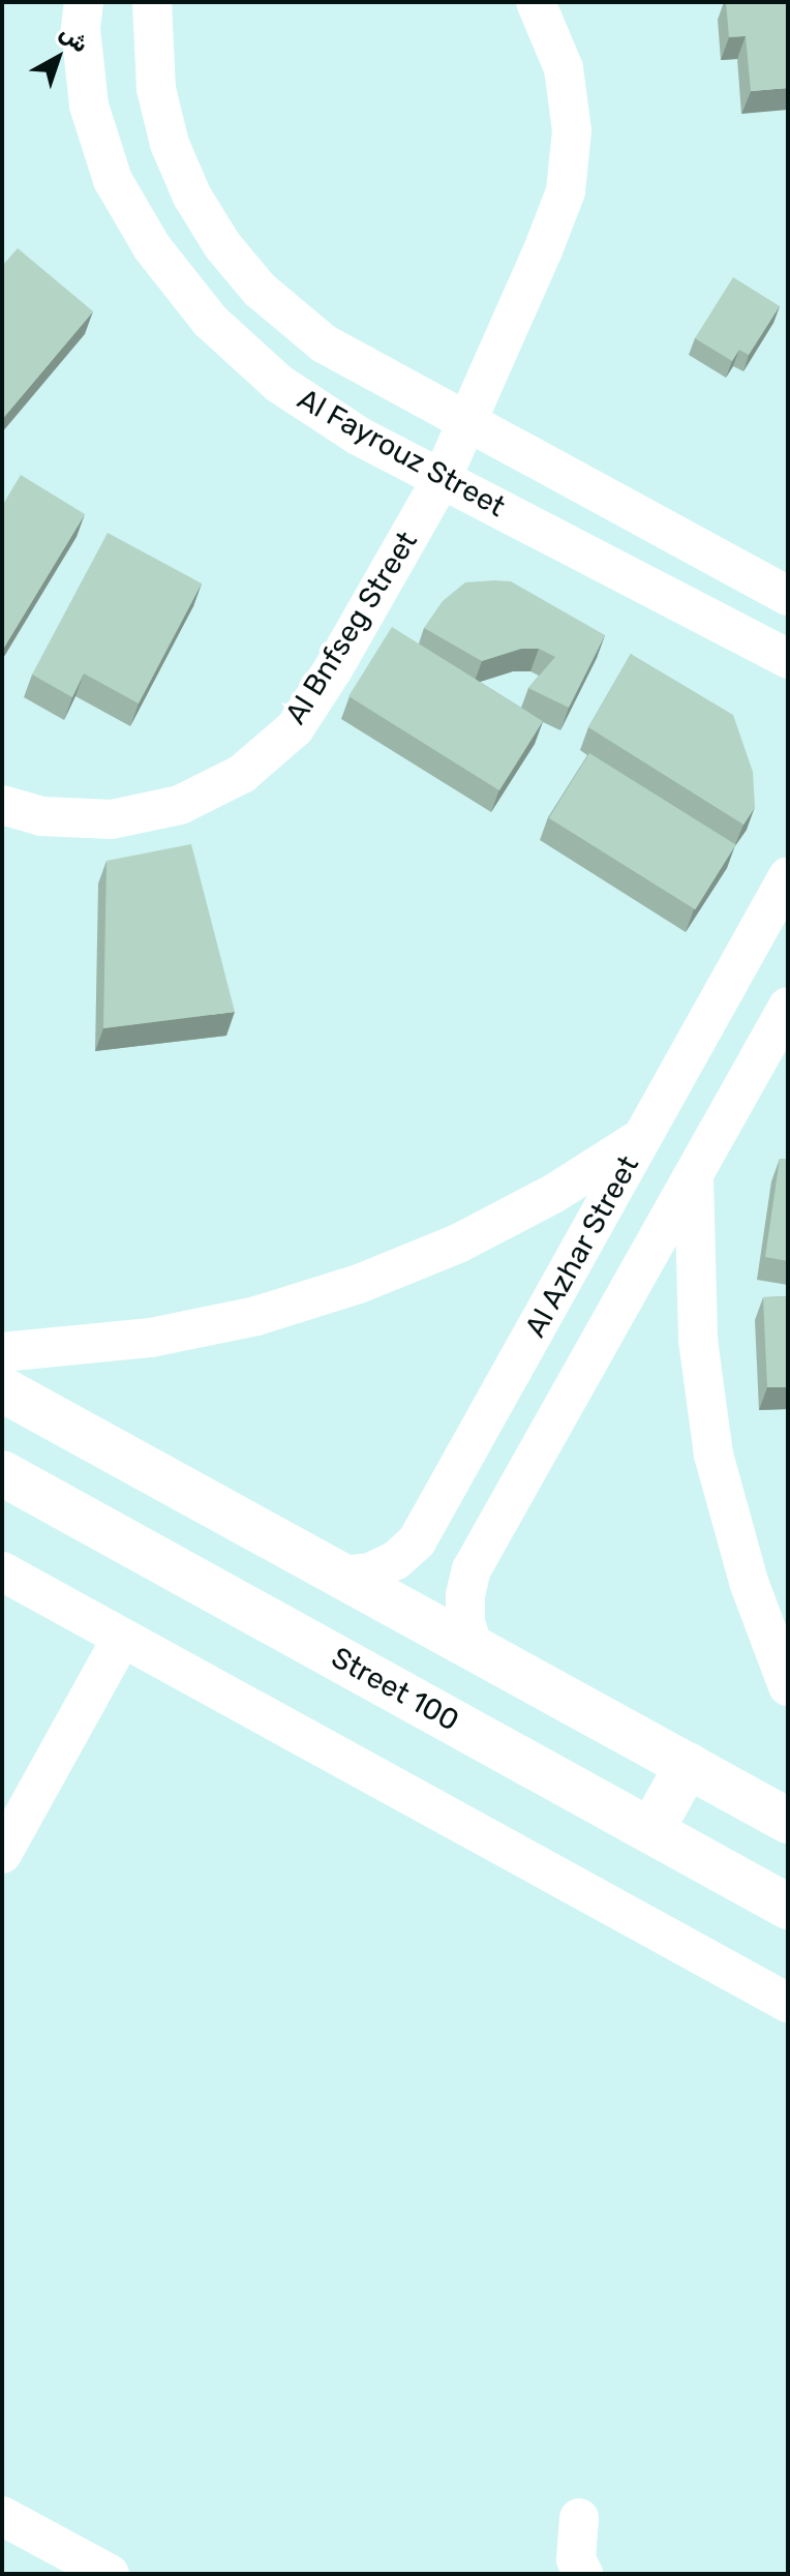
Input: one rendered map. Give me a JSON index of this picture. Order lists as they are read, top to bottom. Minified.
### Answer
{"streets":{"street":["Al Fayrouz Street","Al Bnfseg Street","Al Azhar Street","Street 100"]},"crossings":[["Al Fayrouz Street","Al Bnfseg Street"]],"north":"top right"}
